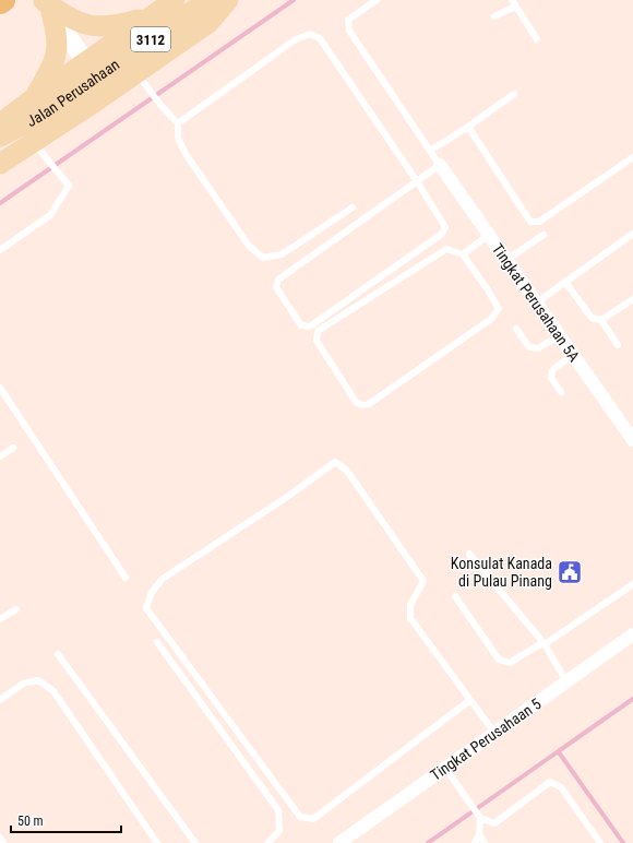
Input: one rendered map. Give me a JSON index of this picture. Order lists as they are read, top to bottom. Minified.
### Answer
{"streets":{"main road":["3112","Jalan Perusahaan"],"street":["Tingkat Perusahaan 5A","Tingkat Perusahaan 5"]},"places":{"public building":["Konsulat Kanada di Pulau Pinang"]},"scale_bar":"50 m"}
